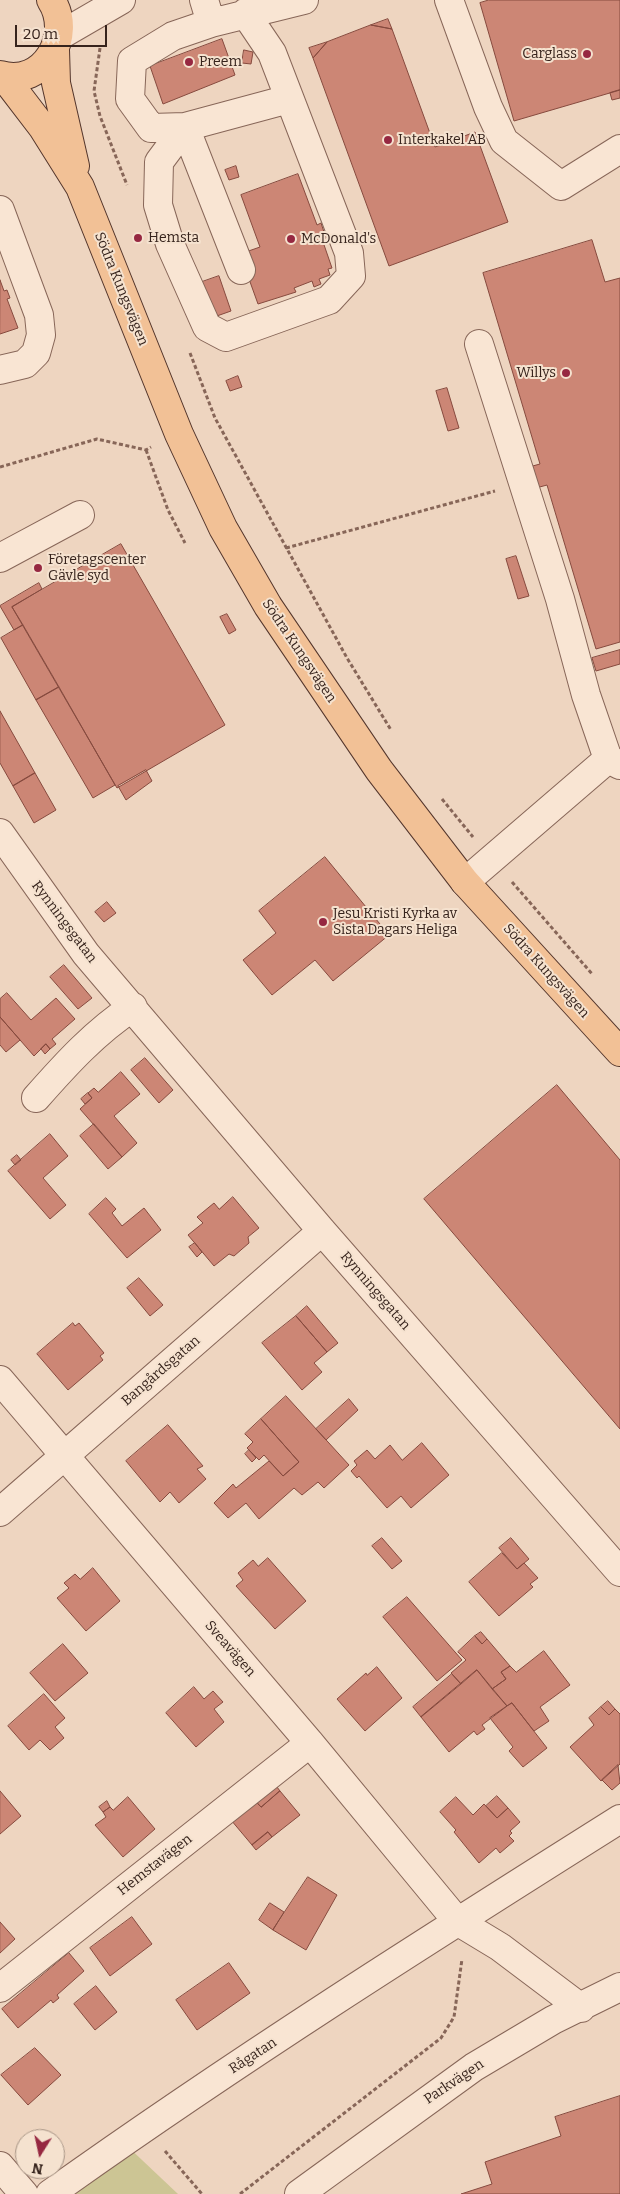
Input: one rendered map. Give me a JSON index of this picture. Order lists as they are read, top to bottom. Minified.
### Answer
{"streets":{"main road":["Södra Kungsvägen"],"street":["Rynningsgatan","Bangårdsgatan","Sveavägen","Hemstavägen","Rågatan","Parkvägen"]},"crossings":[["Rynningsgatan","Bangårdsgatan"],["Bangårdsgatan","Sveavägen"],["Sveavägen","Hemstavägen"],["Sveavägen","Rågatan"]],"places":["Carglass","Preem","Interkakel AB","Hemsta","McDonald's","Willys","Företagscenter Gävle syd","Jesu Kristi Kyrka av Sista Dagars Heliga"],"scale_bar":"20 m","north":"bottom"}
